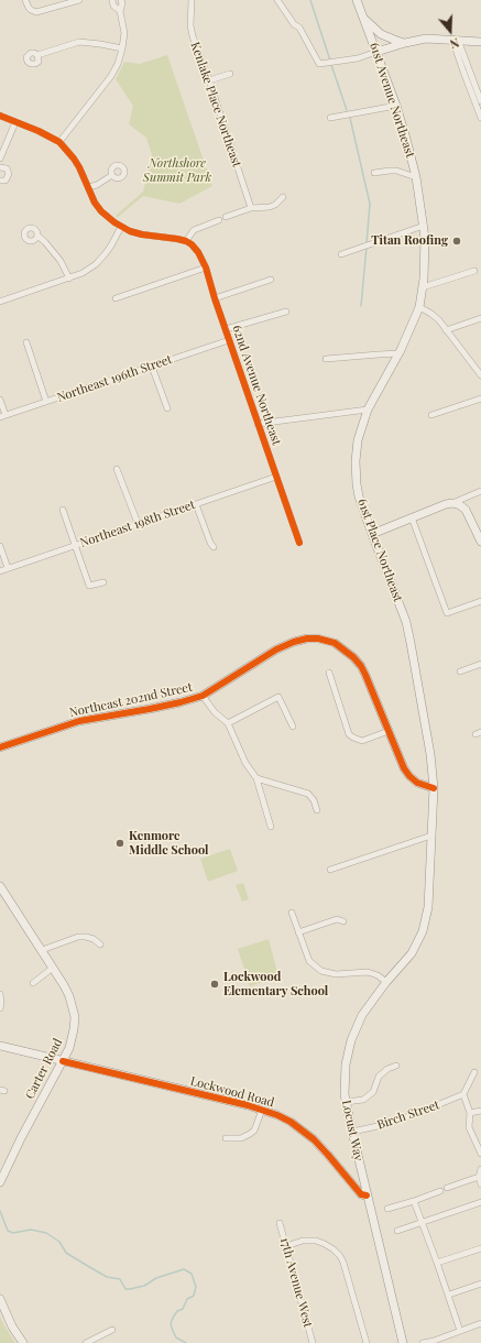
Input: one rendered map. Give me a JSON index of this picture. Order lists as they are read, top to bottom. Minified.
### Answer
{"streets":{"main road":["61st Avenue Northeast","61st Place Northeast","Northeast 202nd Street","Carter Road","Lockwood Road","Locust Way"],"street":["Kenlake Place Northeast","Northeast 196th Street","62nd Avenue Northeast","Northeast 198th Street","Birch Street","17th Avenue West"]},"crossings":[["61st Avenue Northeast","61st Place Northeast"],["Northeast 196th Street","62nd Avenue Northeast"],["62nd Avenue Northeast","Northeast 198th Street"],["61st Place Northeast","Locust Way"],["Carter Road","Lockwood Road"],["Lockwood Road","Locust Way"],["Birch Street","Locust Way"]],"parks":["Northshore Summit Park"],"places":["Titan Roofing","Kenmore Middle School","Lockwood Elementary School"],"north":"bottom"}
